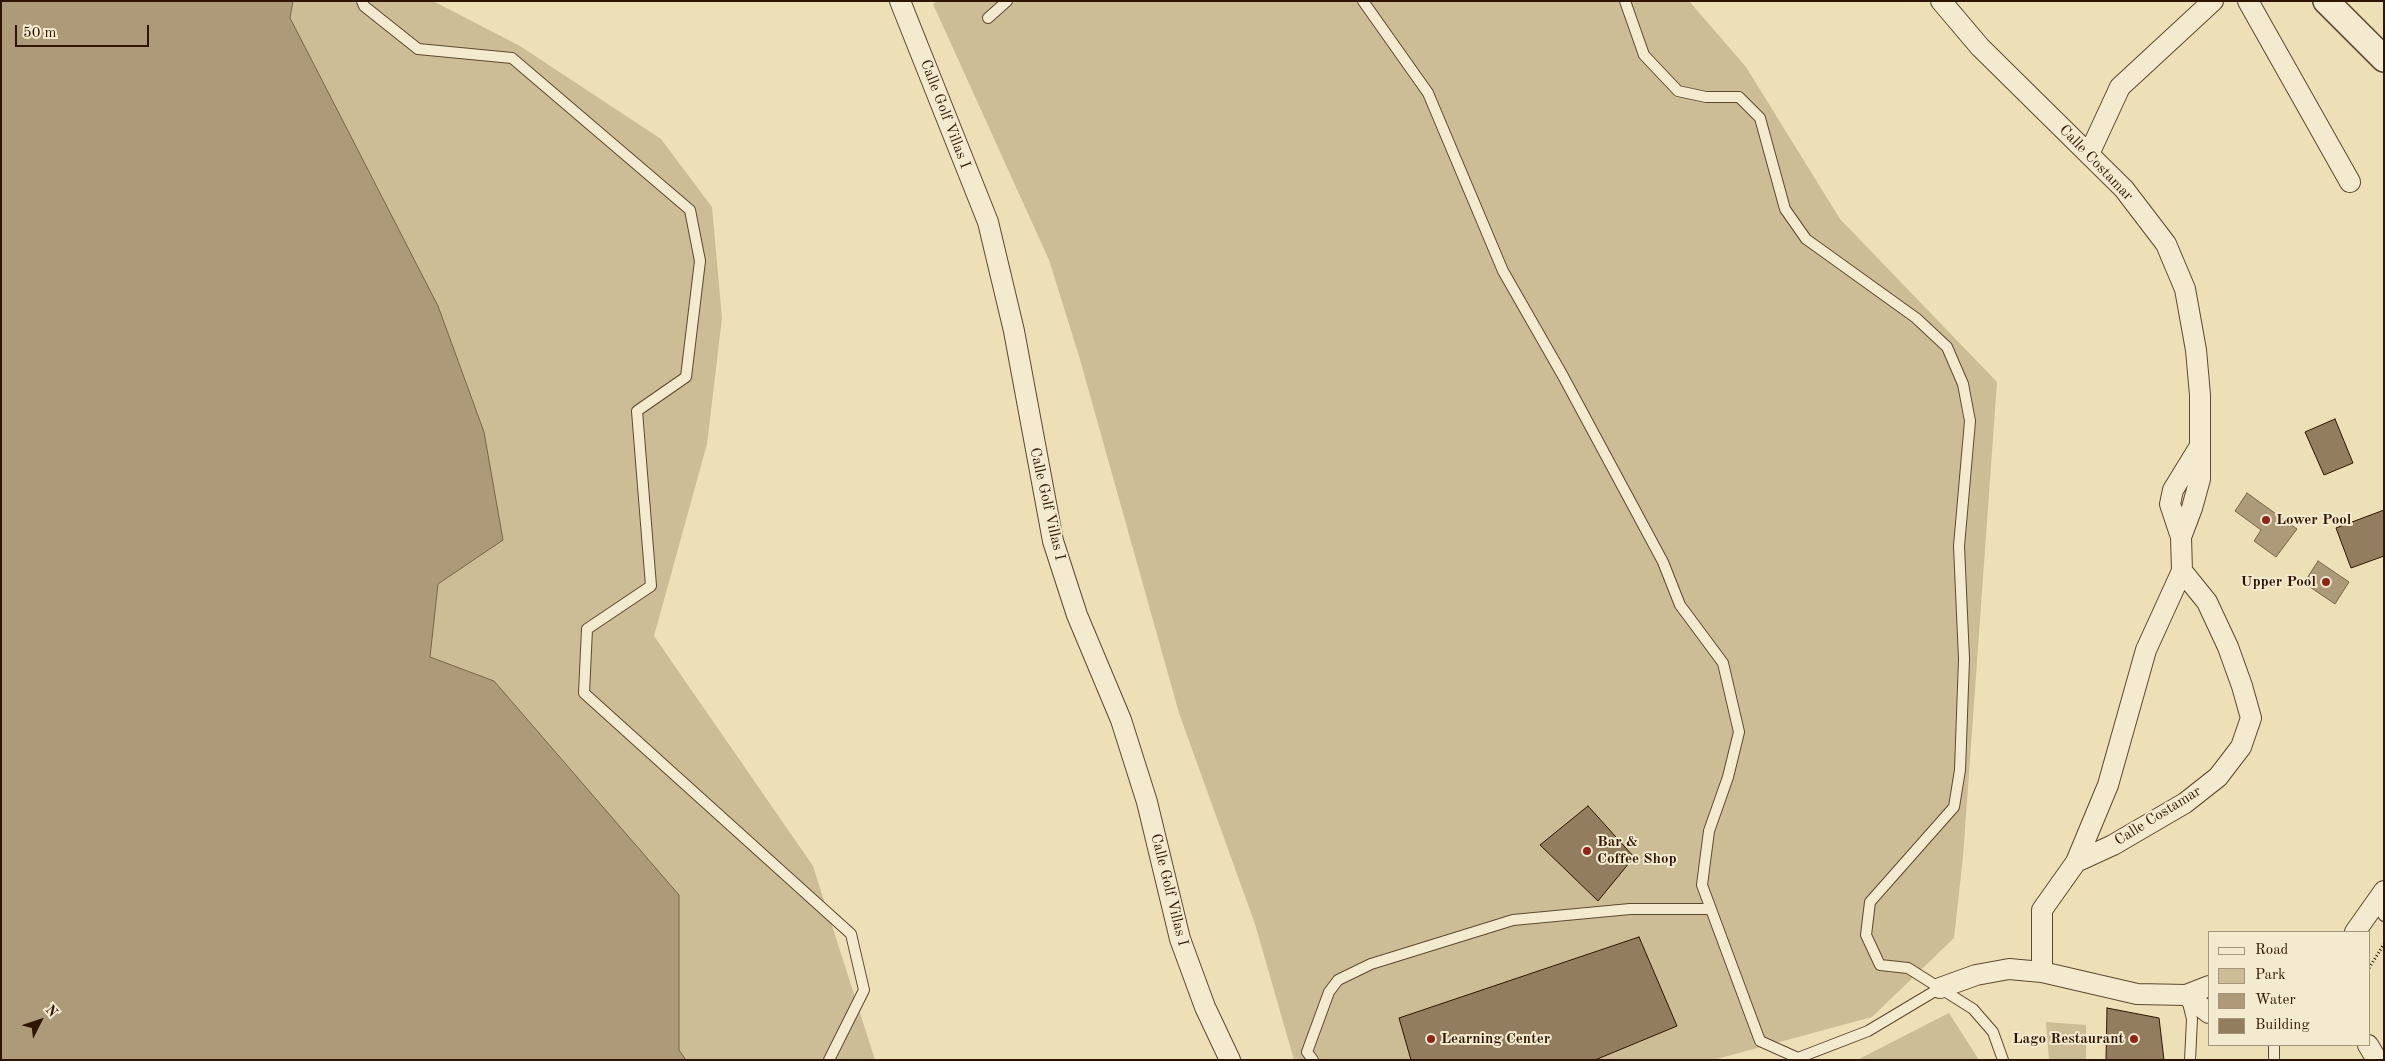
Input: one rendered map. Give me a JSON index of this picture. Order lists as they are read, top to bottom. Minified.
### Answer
{"streets":{"street":["Calle Golf Villas I","Calle Costamar"]},"places":["Lower Pool","Upper Pool","Bar & Coffee Shop","Learning Center","Lago Restaurant"],"legend":["Road","Park","Water","Building"],"scale_bar":"50 m","north":"top right"}
